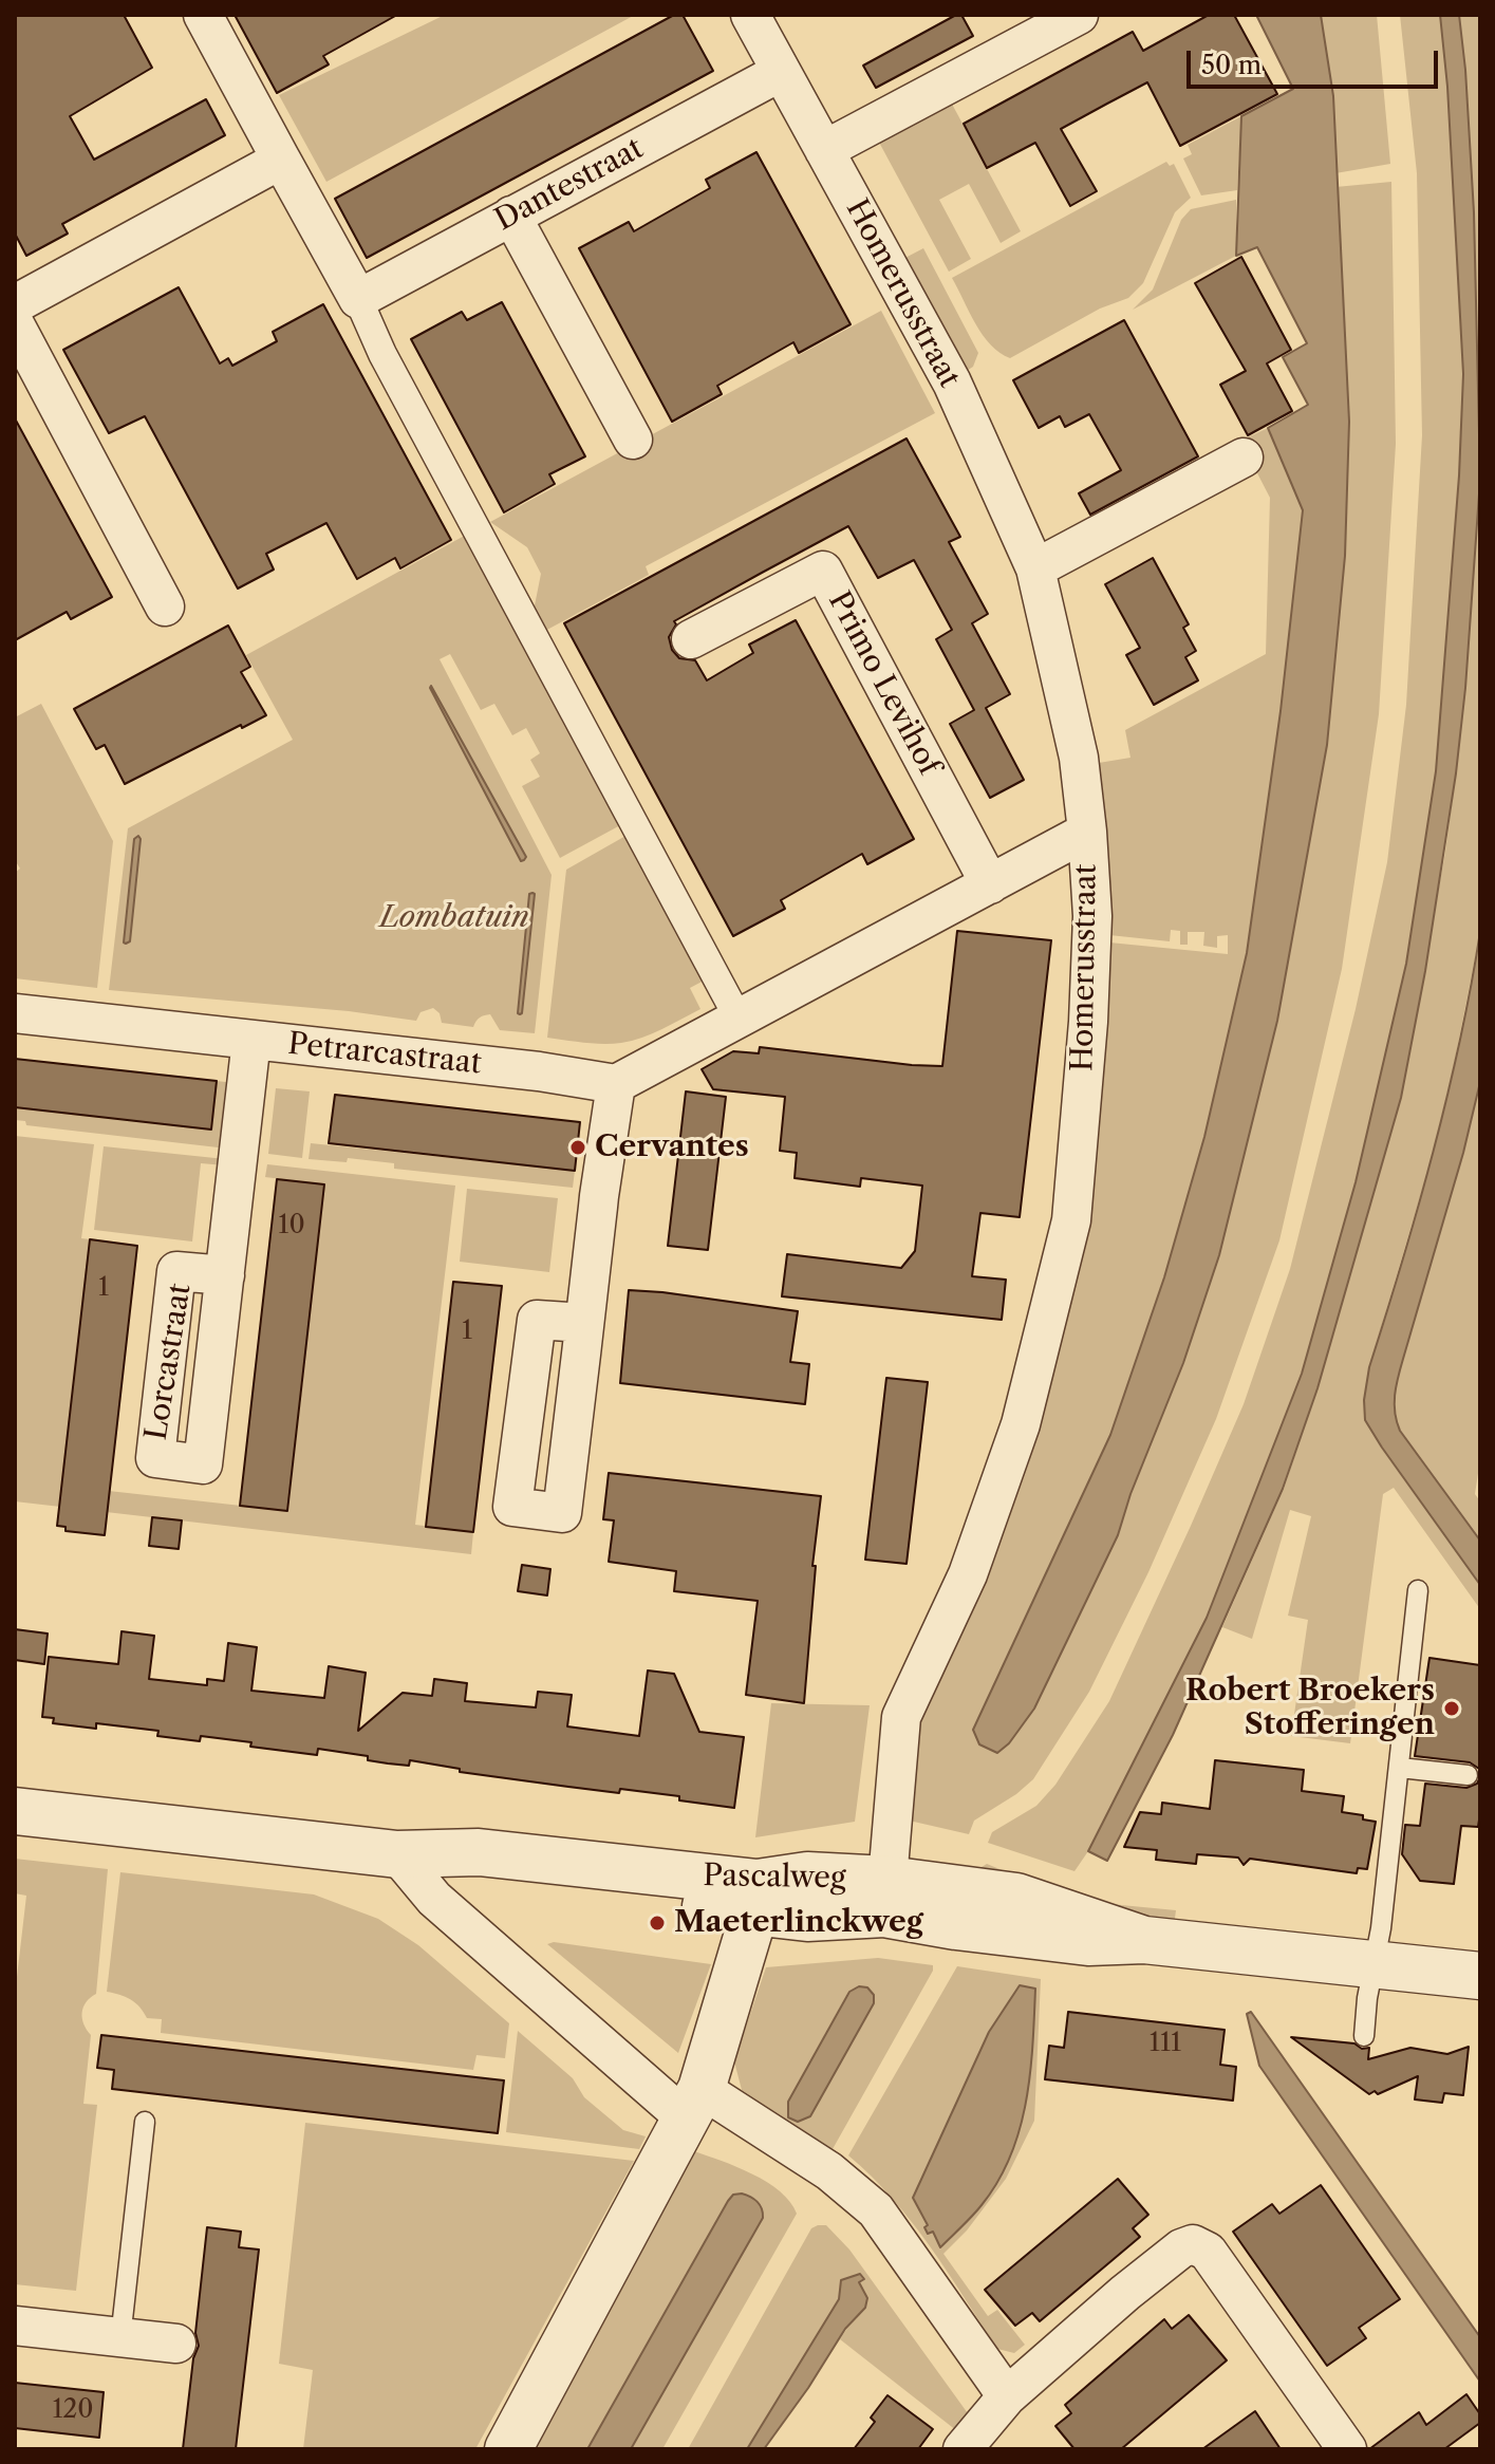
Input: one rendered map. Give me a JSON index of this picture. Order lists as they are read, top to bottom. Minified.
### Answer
{"streets":{"street":["Dantestraat","Homerusstraat","Primo Levihof","Petrarcastraat","Lorcastraat","Pascalweg"]},"crossings":[["Dantestraat","Homerusstraat"],["Homerusstraat","Pascalweg"],["Petrarcastraat","Lorcastraat"]],"parks":["Lombatuin"],"places":["Cervantes","Robert Broekers Stofferingen","Maeterlinckweg"],"house_numbers":["10","1","1","111","120"],"scale_bar":"50 m"}
